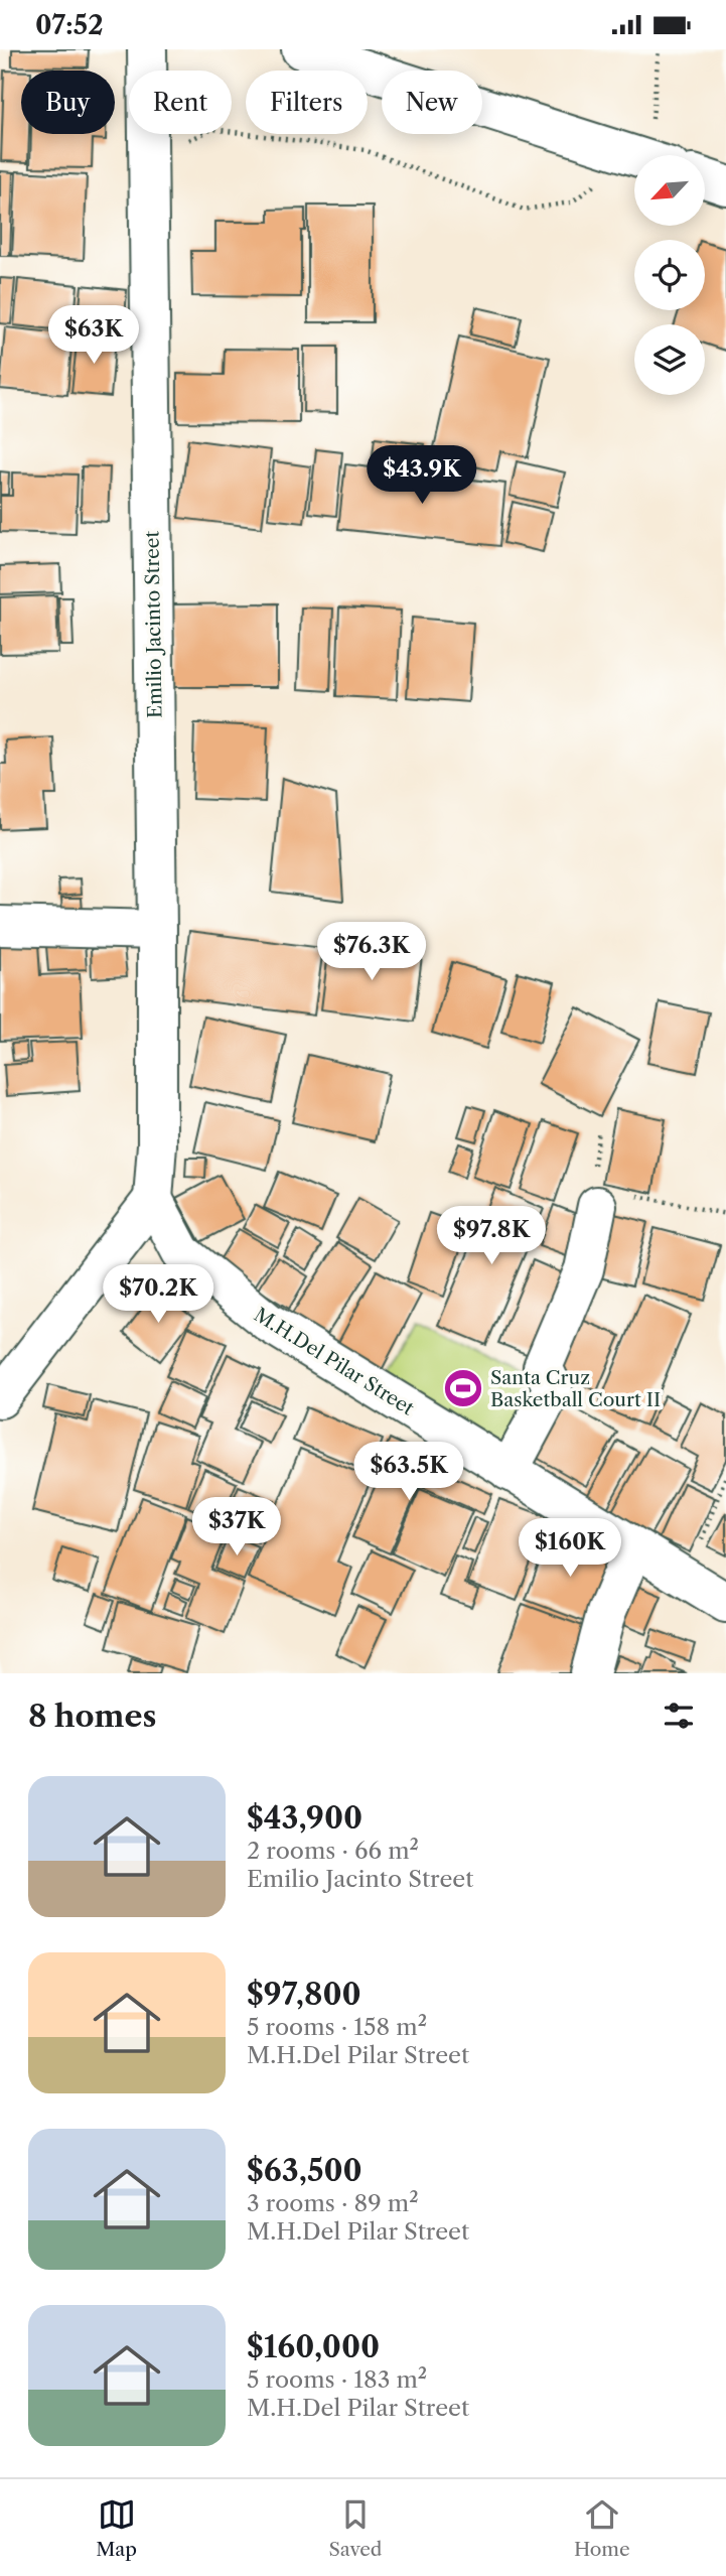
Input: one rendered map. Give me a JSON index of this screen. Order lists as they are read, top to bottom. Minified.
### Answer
{"streets":{"street":["Emilio Jacinto Street","M.H.Del Pilar Street"]},"crossings":[["Emilio Jacinto Street","M.H.Del Pilar Street"]],"places":{"sports":["Santa Cruz Basketball Court II"]},"north":"bottom left","page":{"status":"07:52","chip":["Buy","Rent","Filters","New"],"price":["$63K","$43.9K","$76.3K","$97.8K","$70.2K","$63.5K","$37K","$160K"],"heading":"8 homes","list":[{"name":"$43,900","note":"2 rooms · 66 m² · Emilio Jacinto Street"},{"name":"$97,800","note":"5 rooms · 158 m² · M.H.Del Pilar Street"},{"name":"$63,500","note":"3 rooms · 89 m² · M.H.Del Pilar Street"},{"name":"$160,000","note":"5 rooms · 183 m² · M.H.Del Pilar Street"}],"tabs":["Map","Saved","Home"]}}
